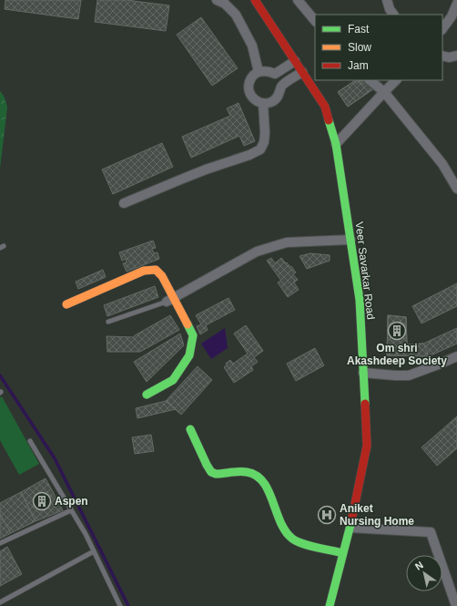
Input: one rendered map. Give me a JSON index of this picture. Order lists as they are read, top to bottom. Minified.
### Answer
{"streets":{"street":["Veer Savarkar Road"]},"places":{"building":["Om shri Akashdeep Society","Aspen"],"hospital":["Aniket Nursing Home"]},"legend":["Fast","Slow","Jam"],"north":"top left"}
